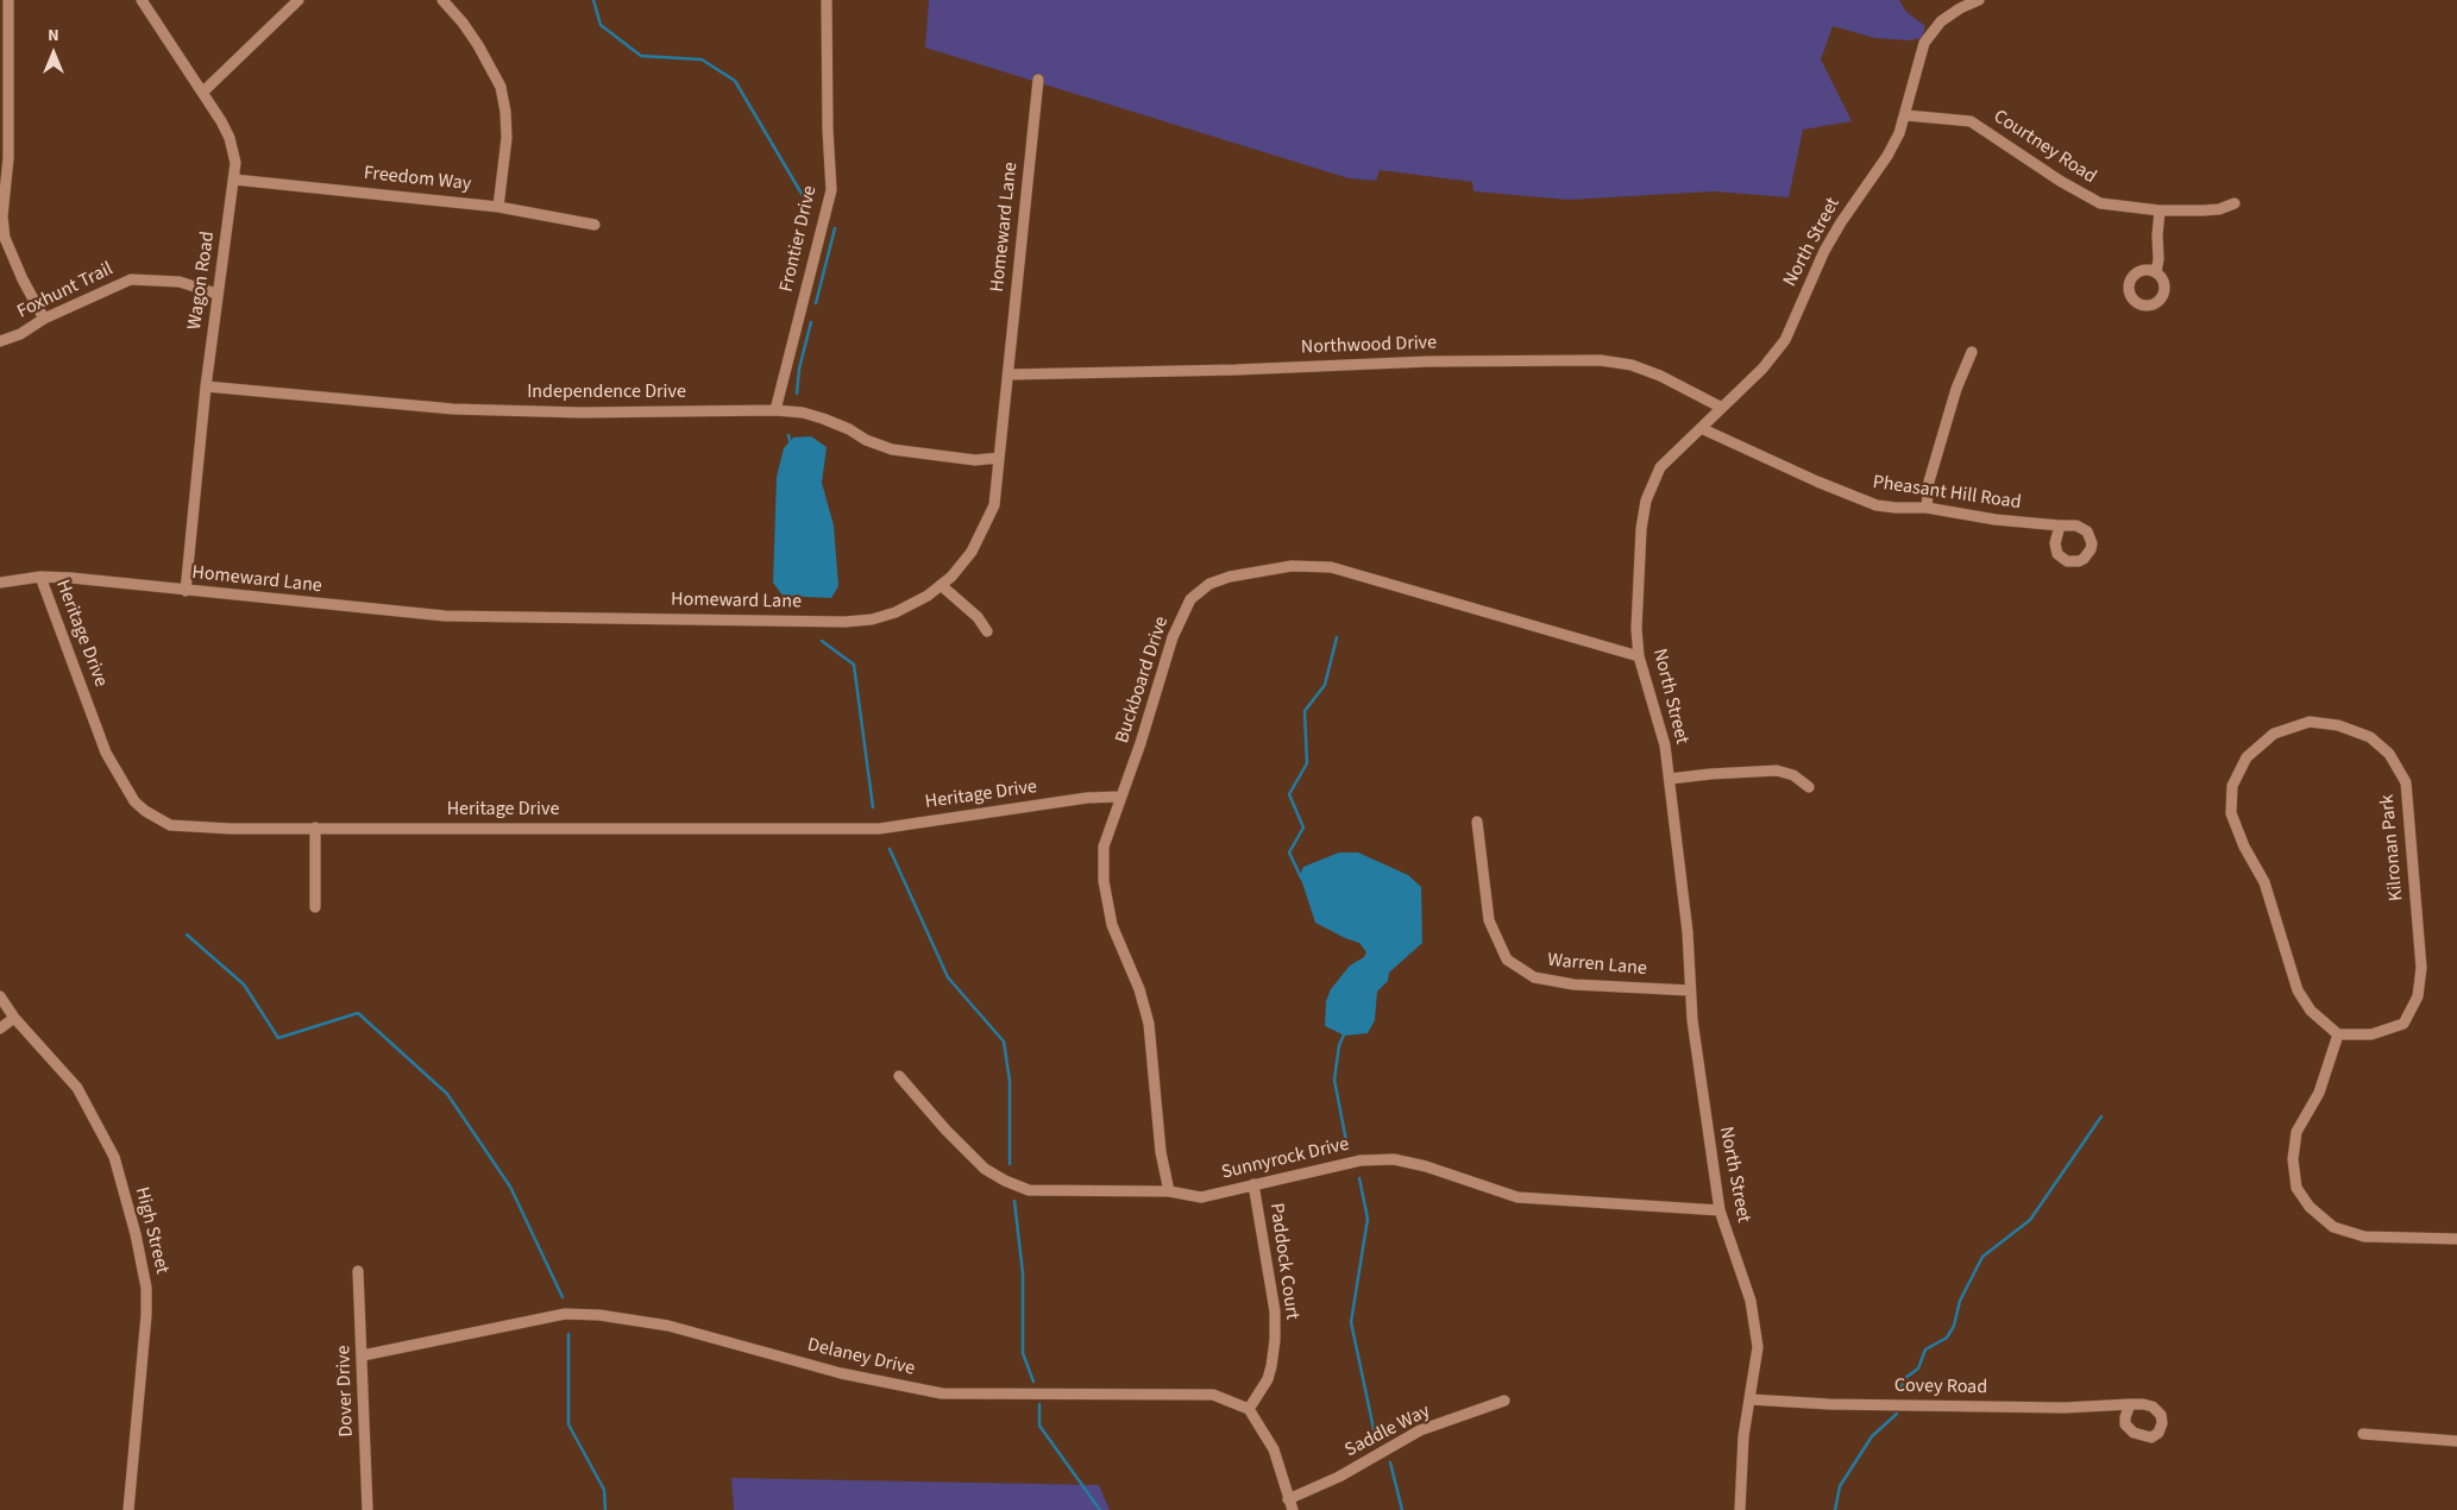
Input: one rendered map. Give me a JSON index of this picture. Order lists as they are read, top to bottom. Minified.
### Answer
{"streets":{"street":["Courtney Road","Freedom Way","Homeward Lane","Frontier Drive","North Street","Wagon Road","Foxhunt Trail","Northwood Drive","Independence Drive","Pheasant Hill Road","Heritage Drive","Buckboard Drive","Kilronan Park","Warren Lane","Sunnyrock Drive","High Street","Paddock Court","Delaney Drive","Covey Road","Dover Drive","Saddle Way"]},"crossings":[["Courtney Road","North Street"],["Freedom Way","Wagon Road"],["Homeward Lane","Wagon Road"],["Homeward Lane","Northwood Drive"],["Homeward Lane","Independence Drive"],["Homeward Lane","Heritage Drive"],["Frontier Drive","Independence Drive"],["North Street","Northwood Drive"],["North Street","Pheasant Hill Road"],["North Street","Buckboard Drive"],["North Street","Warren Lane"],["North Street","Sunnyrock Drive"],["North Street","Covey Road"],["Wagon Road","Foxhunt Trail"],["Wagon Road","Independence Drive"],["Heritage Drive","Buckboard Drive"],["Buckboard Drive","Sunnyrock Drive"],["Sunnyrock Drive","Paddock Court"],["Paddock Court","Delaney Drive"],["Delaney Drive","Dover Drive"]],"north":"top"}
